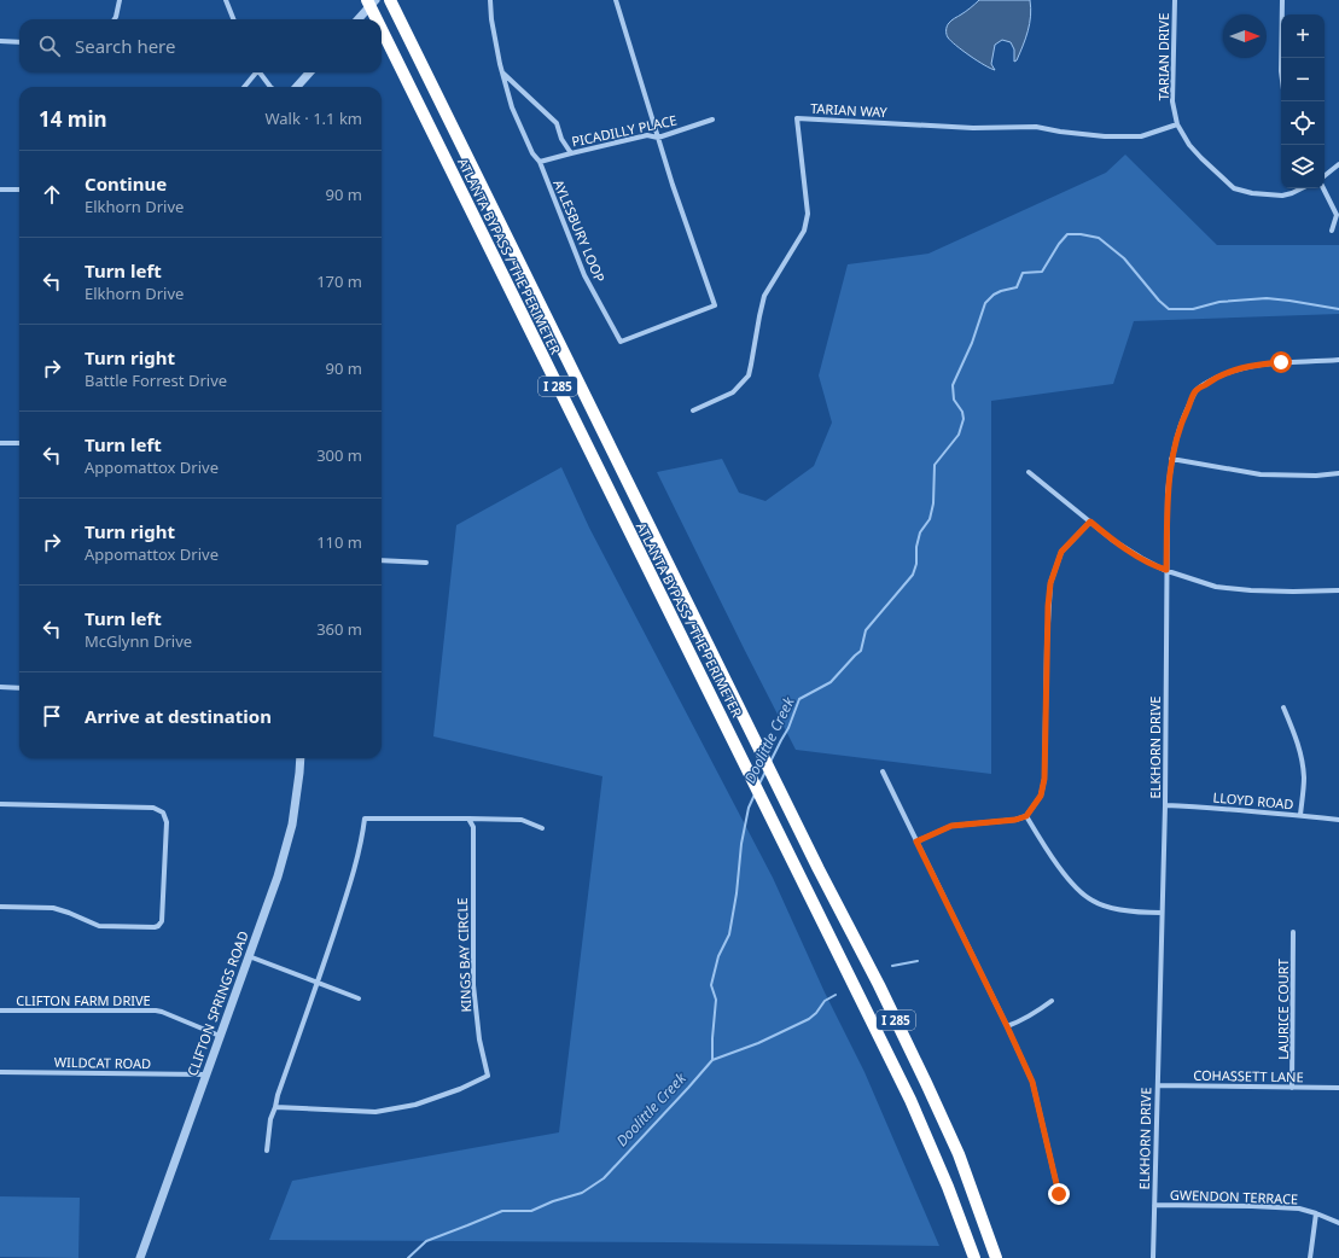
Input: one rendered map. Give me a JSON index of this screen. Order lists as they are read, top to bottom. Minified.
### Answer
{"streets":{"highway":["ATLANTA BYPASS / THE PERIMETER","I 285"],"street":["TARIAN DRIVE","TARIAN WAY","PICADILLY PLACE","AYLESBURY LOOP","ELKHORN DRIVE","LLOYD ROAD","KINGS BAY CIRCLE","CLIFTON FARM DRIVE","CLIFTON SPRINGS ROAD","LAURICE COURT","WILDCAT ROAD","COHASSETT LANE","GWENDON TERRACE"]},"crossings":[["TARIAN DRIVE","TARIAN WAY"],["PICADILLY PLACE","AYLESBURY LOOP"],["ELKHORN DRIVE","LLOYD ROAD"],["ELKHORN DRIVE","COHASSETT LANE"],["ELKHORN DRIVE","GWENDON TERRACE"],["CLIFTON FARM DRIVE","CLIFTON SPRINGS ROAD"],["CLIFTON SPRINGS ROAD","WILDCAT ROAD"],["LAURICE COURT","COHASSETT LANE"]],"water":["Doolittle Creek"],"north":"right","page":{"map_buttons":["+","−"],"search":"Search here","heading":["14 min","Walk · 1.1 km"],"list":[["Continue","Elkhorn Drive","90 m"],["Turn left","Elkhorn Drive","170 m"],["Turn right","Battle Forrest Drive","90 m"],["Turn left","Appomattox Drive","300 m"],["Turn right","Appomattox Drive","110 m"],["Turn left","McGlynn Drive","360 m"],"Arrive at destination"]}}
